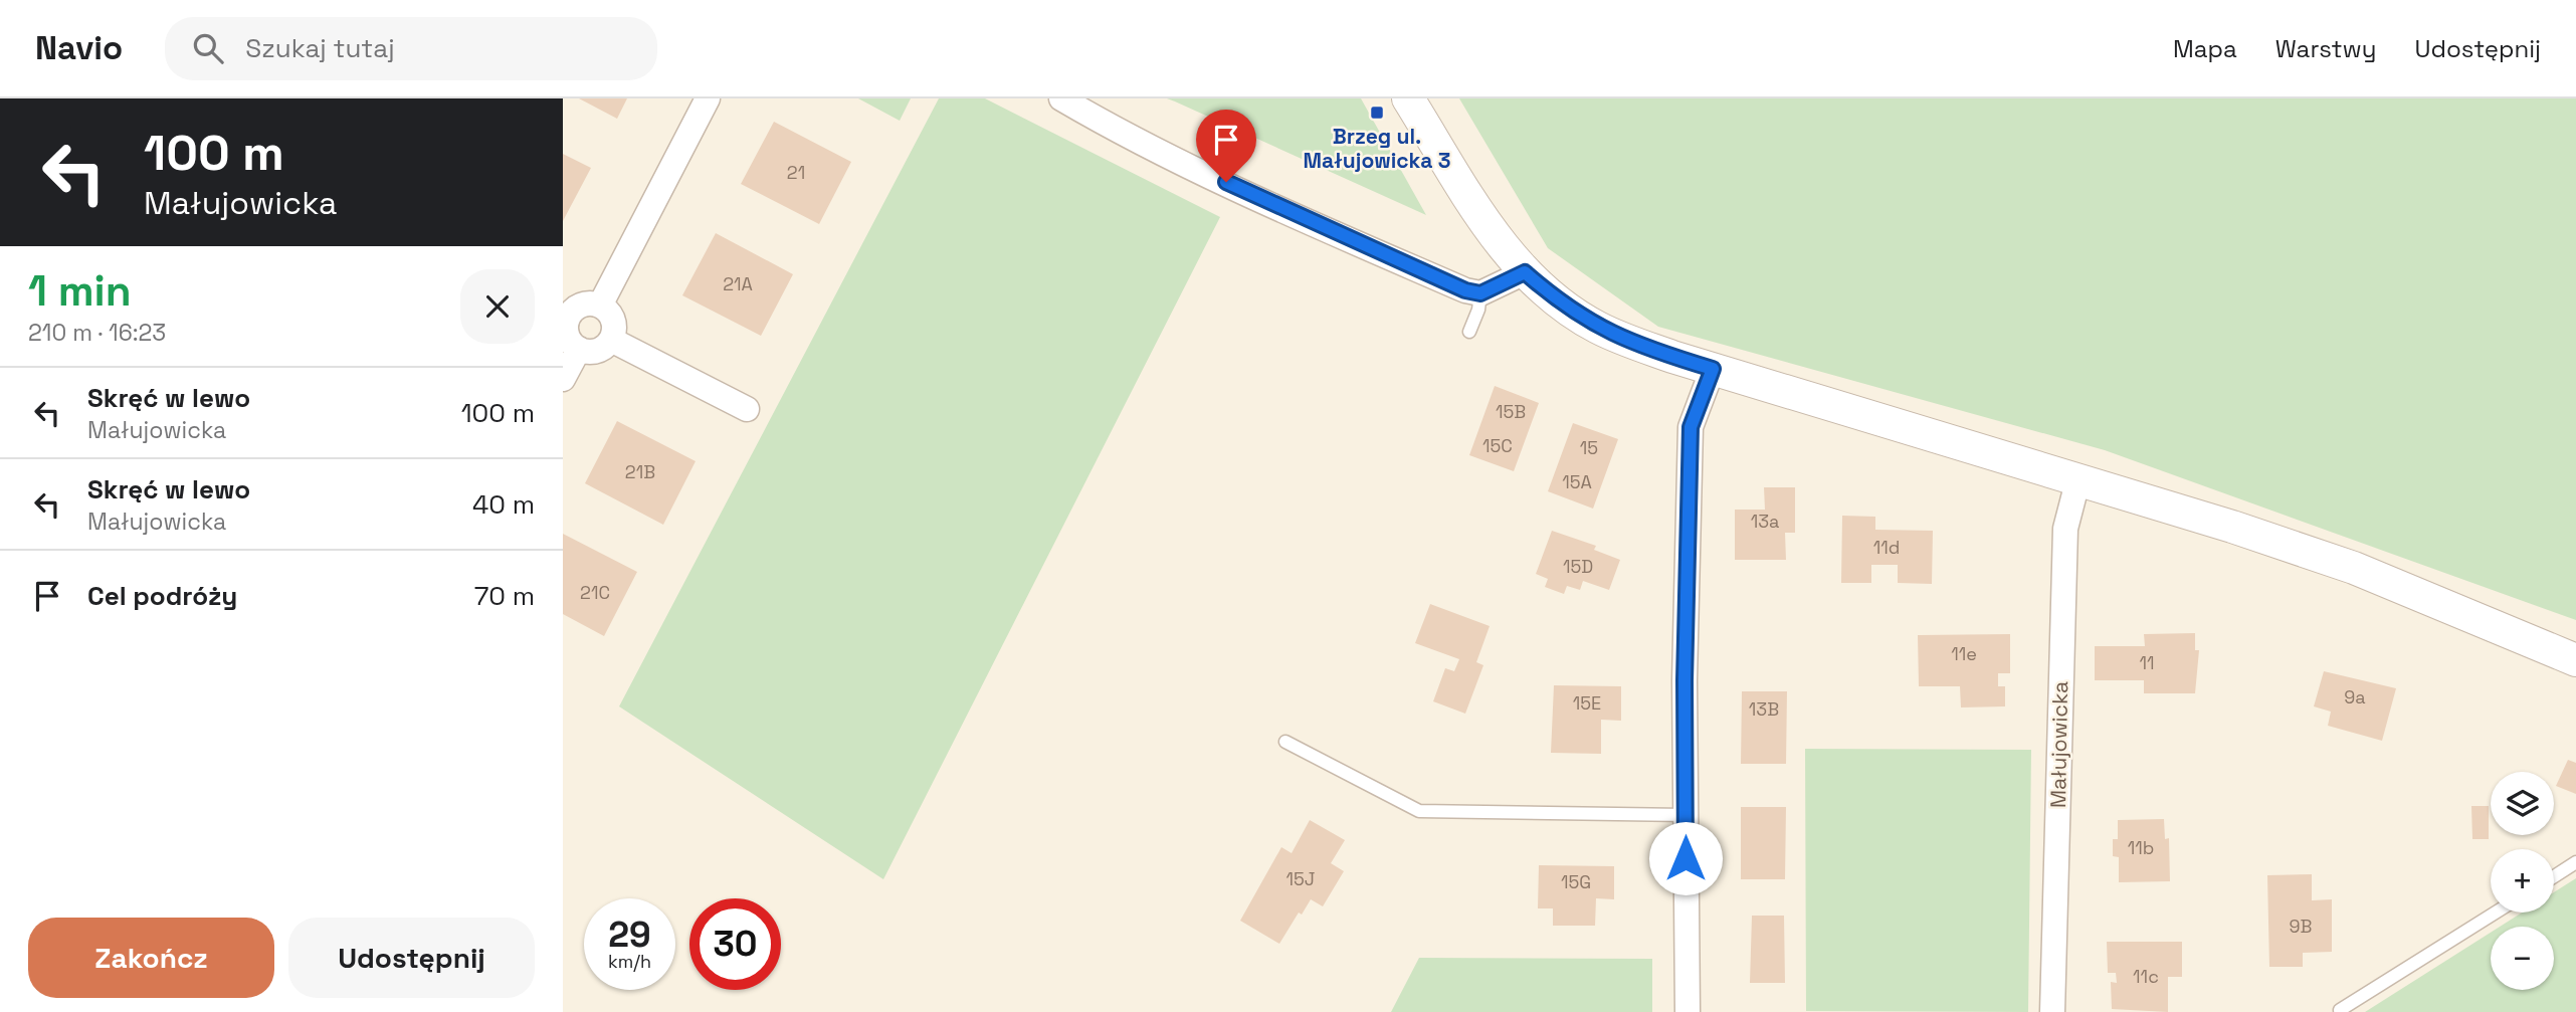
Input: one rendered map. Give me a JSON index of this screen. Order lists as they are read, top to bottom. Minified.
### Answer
{"streets":{"street":["Małujowicka"]},"places":{"transit":["Brzeg ul. Małujowicka 3"]},"house_numbers":["21","21A","15B","15C","15","21B","15A","13a","11d","15D","21C","11e","11","9a","15E","13B","11b","15J","15G","9B","11c"],"page":{"header":"Navio","search":"Szukaj tutaj","nav":["Mapa","Warstwy","Udostępnij"],"turn":["100 m","Małujowicka"],"heading":["1 min","210 m · 16:23"],"list":[{"name":"Skręć w lewo","note":"Małujowicka","value":"100 m"},{"name":"Skręć w lewo","note":"Małujowicka","value":"40 m"},{"name":"Cel podróży","value":"70 m"}],"map_buttons":["+","−"],"speed":"29 km/h","limit":"30","buttons":["Zakończ","Udostępnij"]}}
